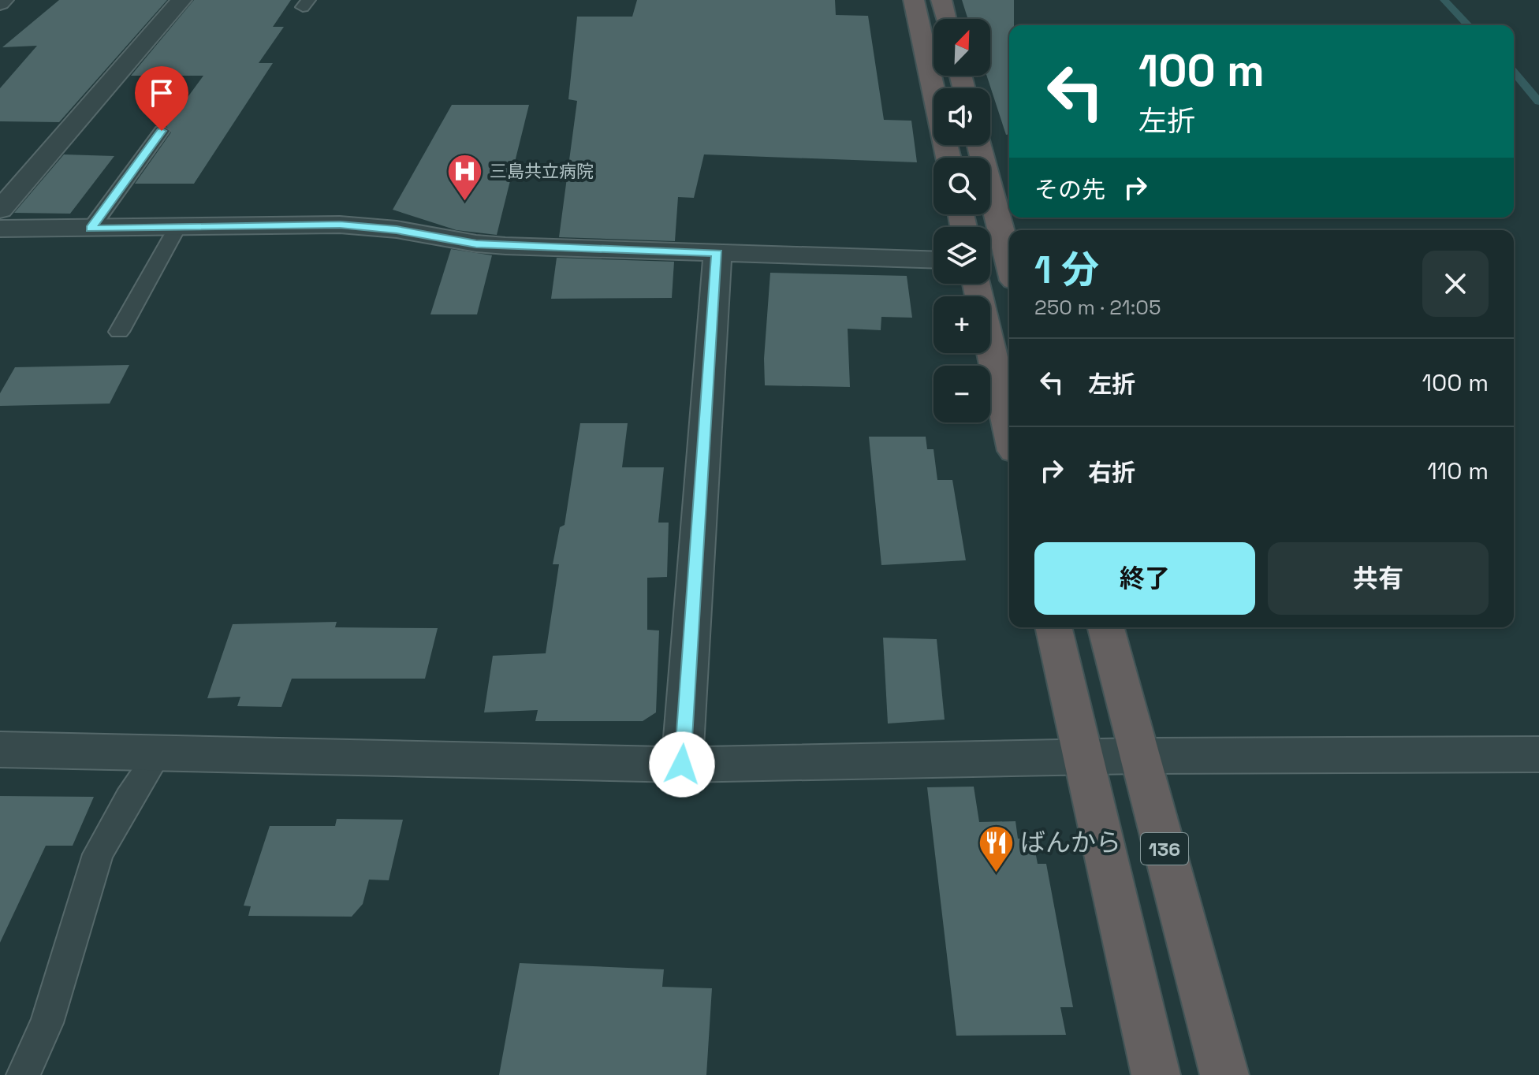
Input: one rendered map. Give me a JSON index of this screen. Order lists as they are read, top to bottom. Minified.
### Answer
{"streets":{"highway":["136"]},"places":{"hospital":["三島共立病院"],"restaurant":["ばんから"]},"north":"top right","page":{"map_buttons":["+","−"],"turn":["100 m","左折"],"then":"その先","heading":["1 分","250 m · 21:05"],"list":[{"name":"左折","value":"100 m"},{"name":"右折","value":"110 m"}],"buttons":["終了","共有"]}}
